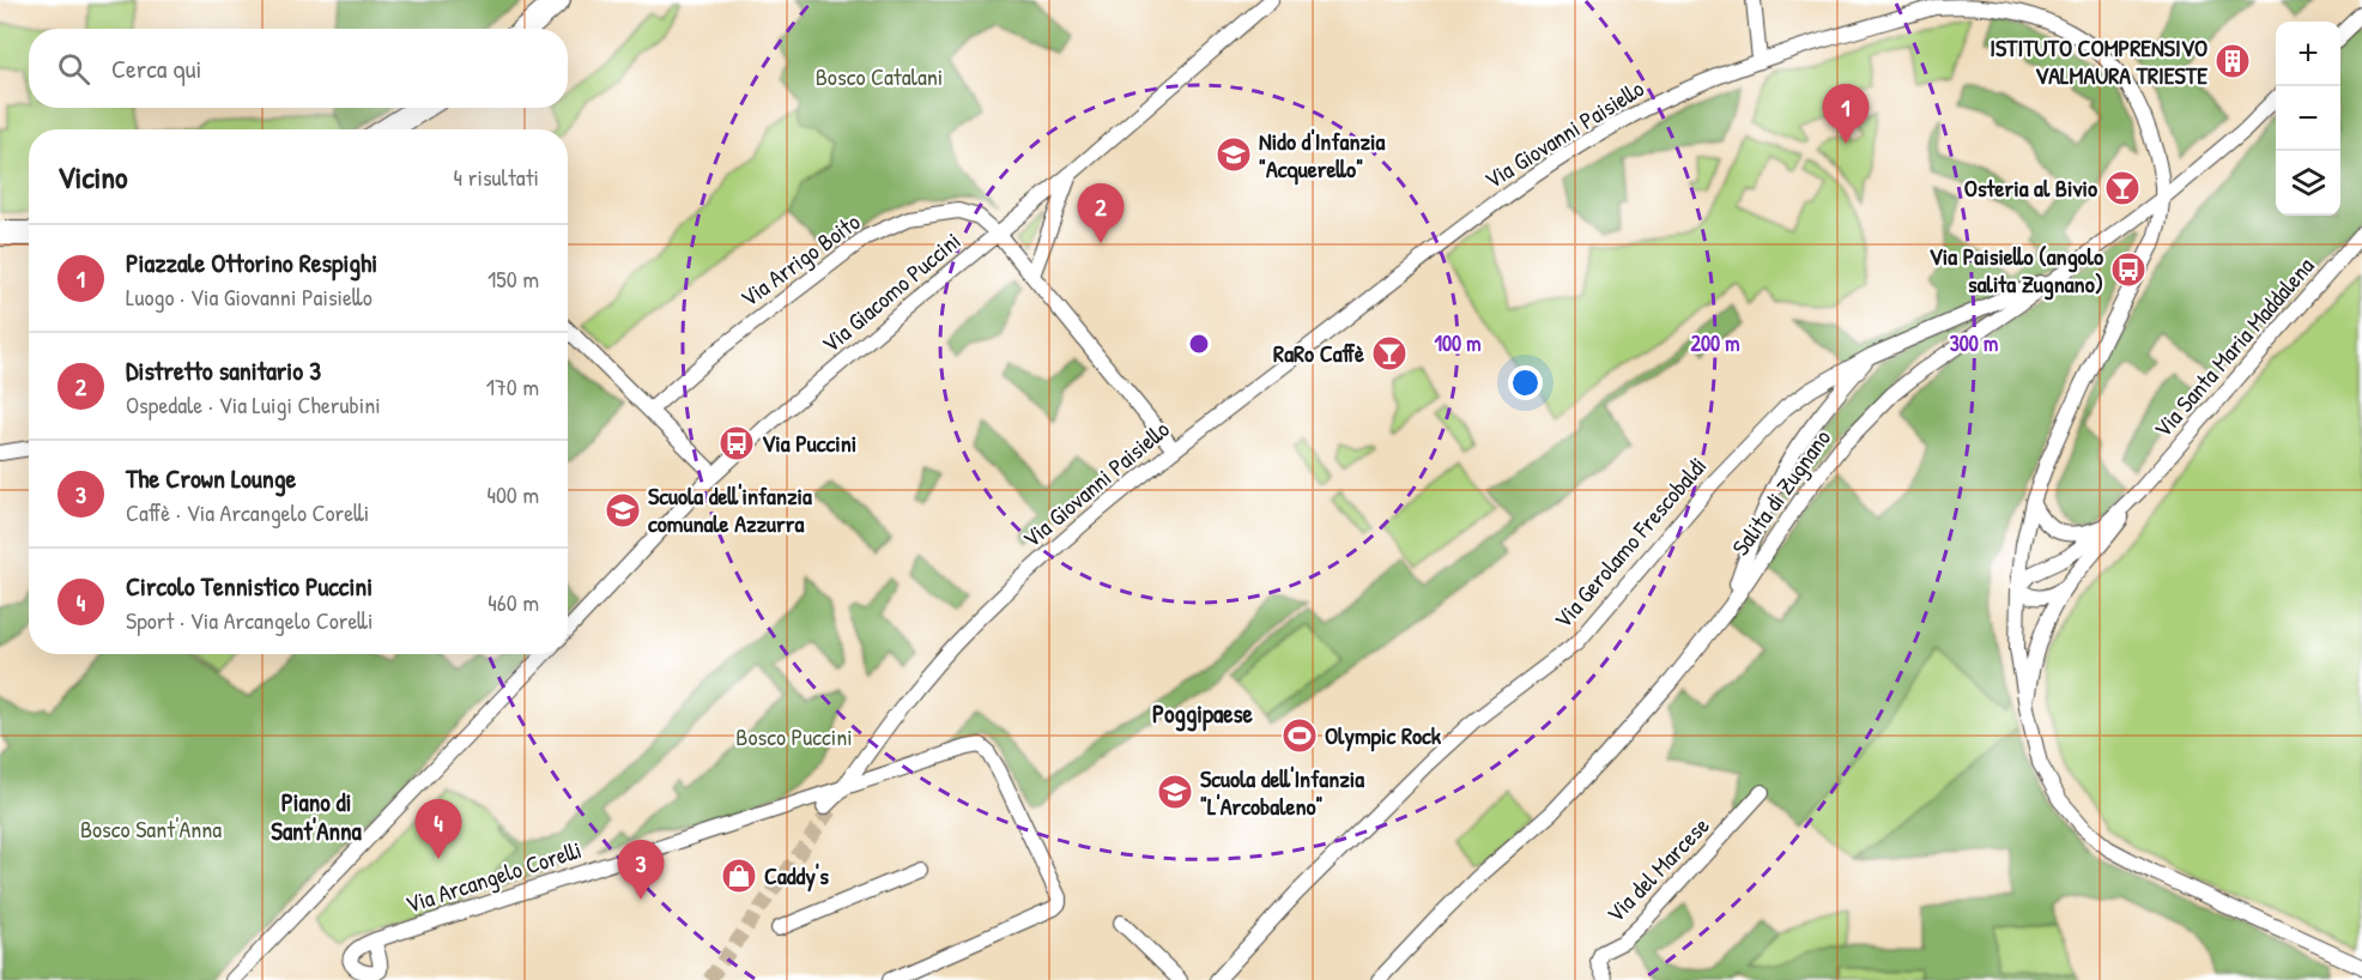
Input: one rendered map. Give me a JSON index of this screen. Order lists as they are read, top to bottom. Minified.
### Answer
{"streets":{"street":["Via Giovanni Paisiello","Via Arrigo Boito","Via Giacomo Puccini","Via Santa Maria Maddalena","Salita di Zugnano","Via Gerolamo Frescobaldi","Via del Marcese","Via Arcangelo Corelli"]},"crossings":[["Via Giovanni Paisiello","Via Arrigo Boito"],["Via Giovanni Paisiello","Via Santa Maria Maddalena"],["Via Giovanni Paisiello","Salita di Zugnano"],["Via Giovanni Paisiello","Via Arcangelo Corelli"],["Via Arrigo Boito","Via Giacomo Puccini"],["Salita di Zugnano","Via Gerolamo Frescobaldi"]],"districts":["Poggipaese","Piano di Sant'Anna"],"parks":["Bosco Catalani","Bosco Puccini","Bosco Sant'Anna"],"places":{"building":["ISTITUTO COMPRENSIVO VALMAURA TRIESTE"],"school or university":["Nido d'Infanzia \"Acquerello\"","Scuola dell'infanzia comunale Azzurra","Scuola dell'Infanzia \"L'Arcobaleno\""],"bar":["Osteria al Bivio","RaRo Caffè"],"bus stop":["Via Paisiello (angolo salita Zugnano)","Via Puccini"],"sports":["Olympic Rock"],"shop":["Caddy's"]},"page":{"map_buttons":["+","−"],"search":"Cerca qui","pins":["1","2","4","3"],"heading":["Vicino","4 risultati"],"list":[{"mark":"1","name":"Piazzale Ottorino Respighi","note":"Luogo · Via Giovanni Paisiello","value":"150 m"},{"mark":"2","name":"Distretto sanitario 3","note":"Ospedale · Via Luigi Cherubini","value":"170 m"},{"mark":"3","name":"The Crown Lounge","note":"Caffè · Via Arcangelo Corelli","value":"400 m"},{"mark":"4","name":"Circolo Tennistico Puccini","note":"Sport · Via Arcangelo Corelli","value":"460 m"}]},"rings":["100 m","200 m","300 m"]}
